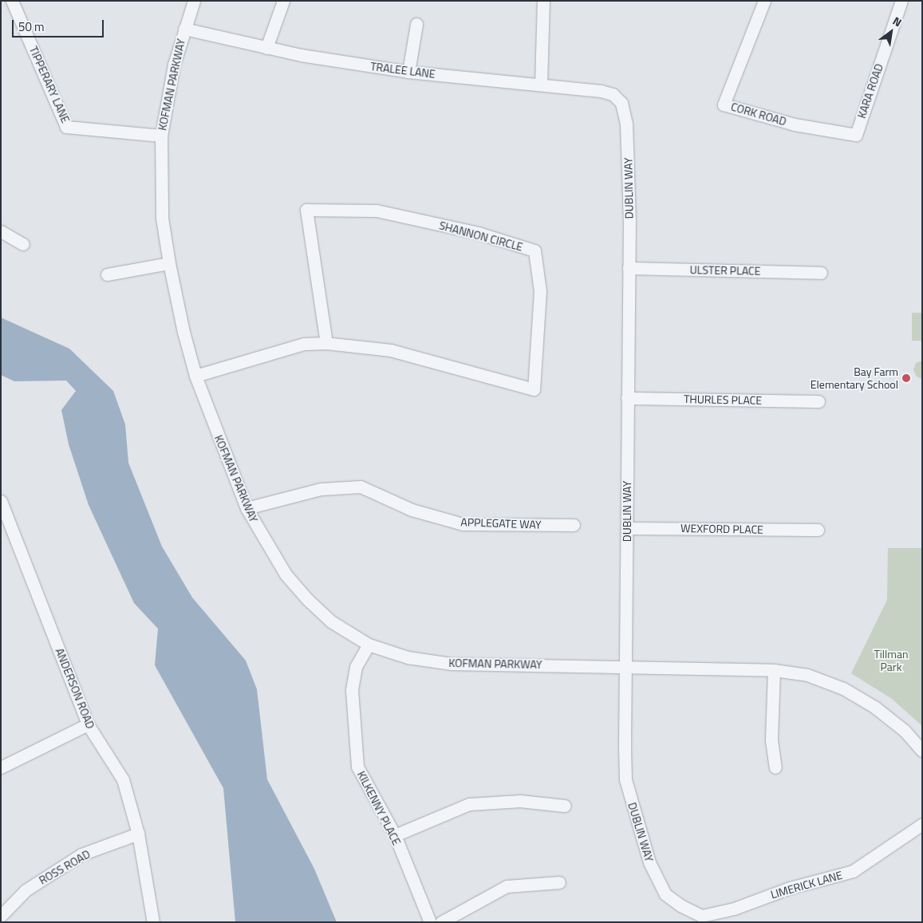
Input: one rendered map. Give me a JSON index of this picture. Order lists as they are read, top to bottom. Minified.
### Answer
{"streets":{"street":["TRALEE LANE","TIPPERARY LANE","KOFMAN PARKWAY","KARA ROAD","CORK ROAD","DUBLIN WAY","SHANNON CIRCLE","ULSTER PLACE","THURLES PLACE","APPLEGATE WAY","WEXFORD PLACE","ANDERSON ROAD","KILKENNY PLACE","ROSS ROAD","LIMERICK LANE"]},"crossings":[["TRALEE LANE","KOFMAN PARKWAY"],["TRALEE LANE","DUBLIN WAY"],["TIPPERARY LANE","KOFMAN PARKWAY"],["KOFMAN PARKWAY","DUBLIN WAY"],["KOFMAN PARKWAY","SHANNON CIRCLE"],["KOFMAN PARKWAY","APPLEGATE WAY"],["KOFMAN PARKWAY","KILKENNY PLACE"],["KARA ROAD","CORK ROAD"],["DUBLIN WAY","ULSTER PLACE"],["DUBLIN WAY","THURLES PLACE"],["DUBLIN WAY","WEXFORD PLACE"],["DUBLIN WAY","LIMERICK LANE"],["ANDERSON ROAD","ROSS ROAD"]],"parks":["Tillman Park"],"places":["Bay Farm Elementary School"],"scale_bar":"50 m","north":"top right"}
